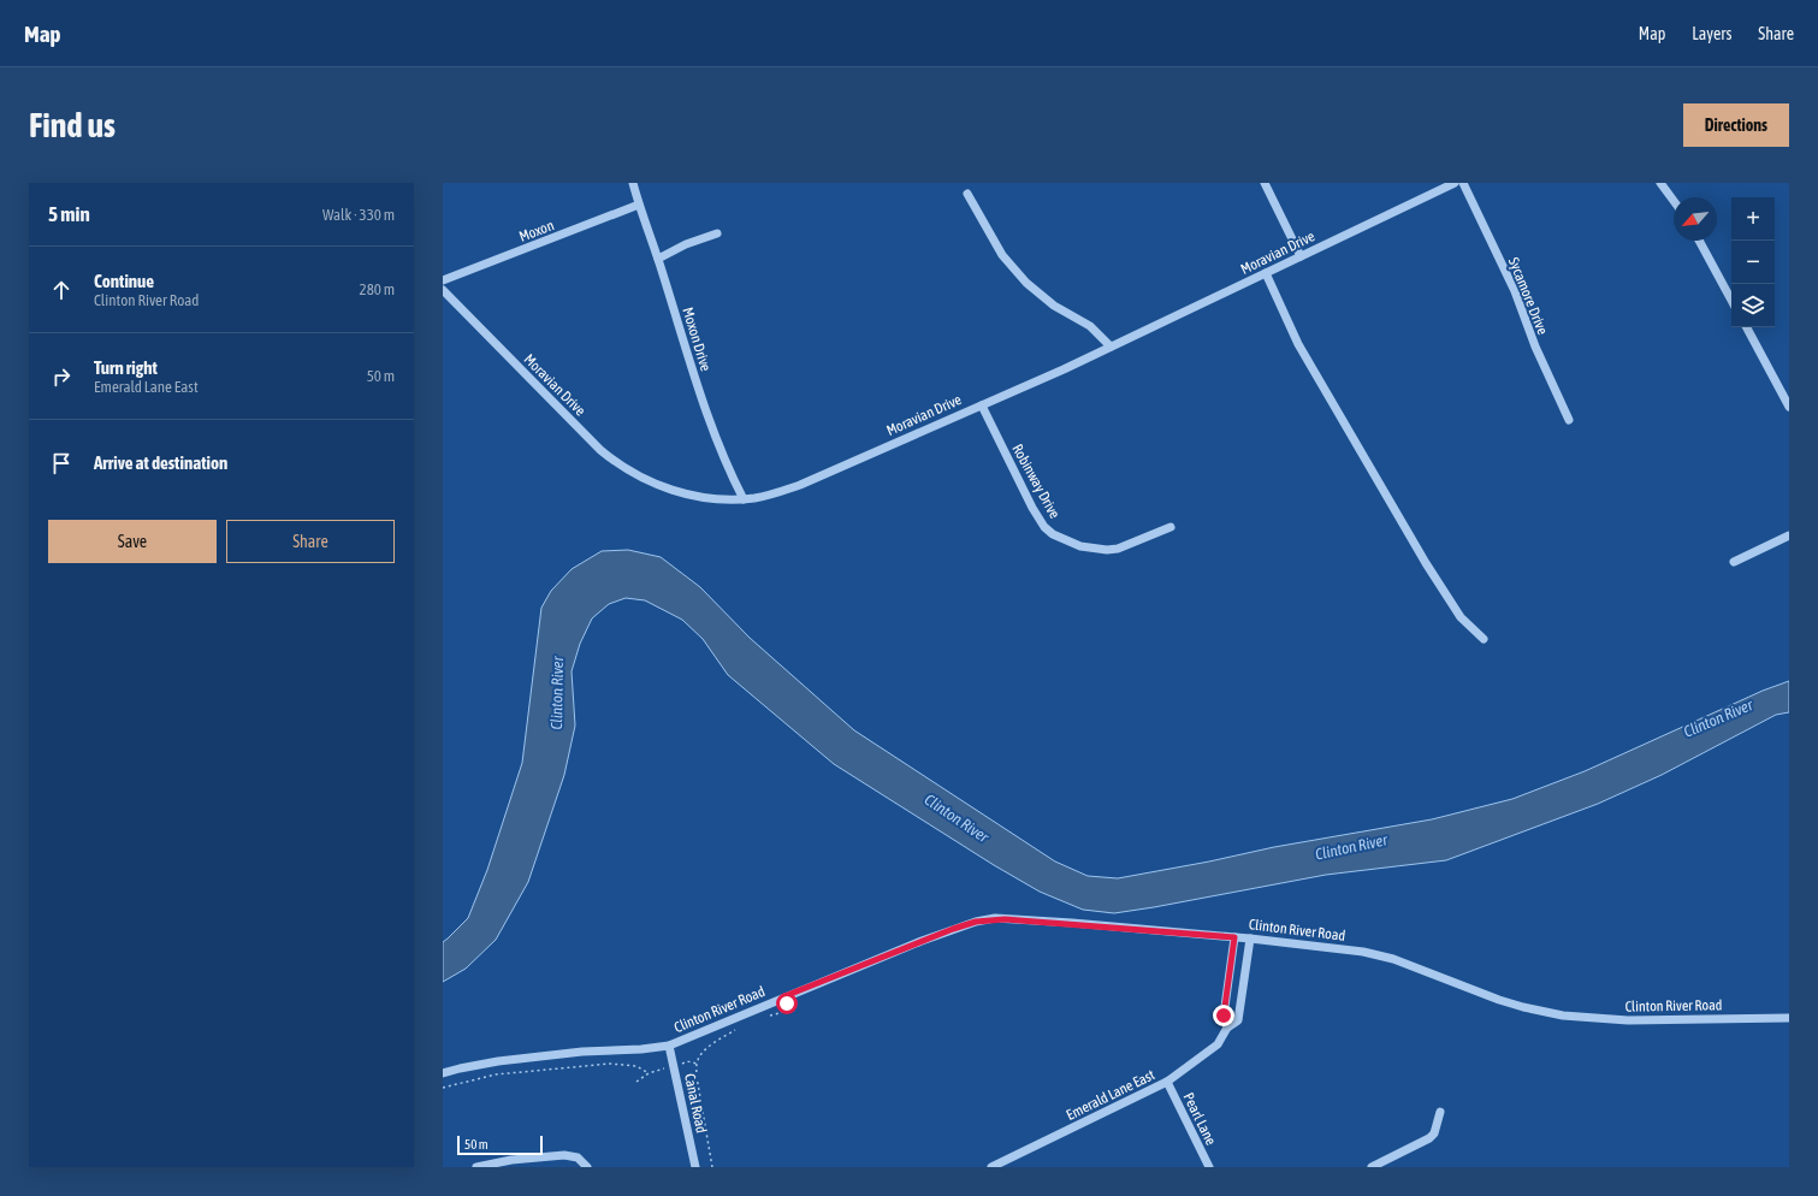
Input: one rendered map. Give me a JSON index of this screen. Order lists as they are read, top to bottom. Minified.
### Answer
{"streets":{"street":["Moxon","Moravian Drive","Sycamore Drive","Moxon Drive","Robinway Drive","Clinton River Road","Emerald Lane East","Canal Road","Pearl Lane"]},"crossings":[["Moxon","Moxon Drive"],["Moravian Drive","Moxon Drive"],["Moravian Drive","Robinway Drive"],["Clinton River Road","Emerald Lane East"],["Clinton River Road","Canal Road"],["Emerald Lane East","Pearl Lane"]],"water":["Clinton River"],"scale_bar":"50 m","north":"bottom left","page":{"header":"Map","nav":["Map","Layers","Share"],"buttons":["Directions",["Save","Share"]],"title":"Find us","heading":["5 min","Walk · 330 m"],"map_buttons":["+","−"],"list":[["Continue","Clinton River Road","280 m"],["Turn right","Emerald Lane East","50 m"],"Arrive at destination"],"scale":"50 m"}}
